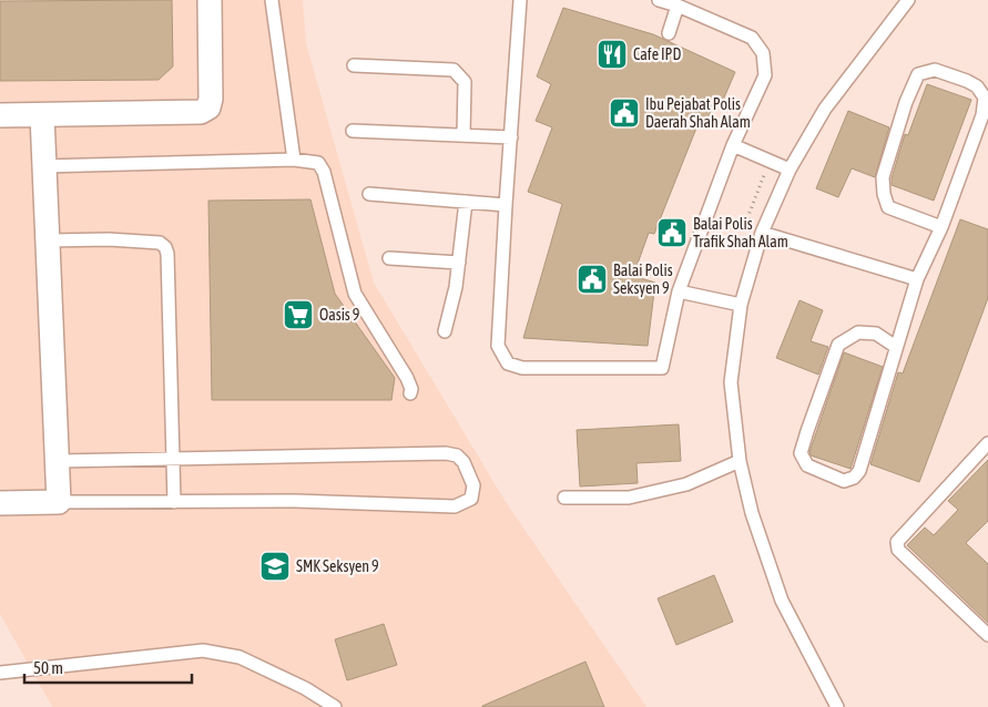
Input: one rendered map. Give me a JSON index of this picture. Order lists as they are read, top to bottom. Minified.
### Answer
{"places":{"restaurant":["Cafe IPD"],"public building":["Ibu Pejabat Polis Daerah Shah Alam","Balai Polis Trafik Shah Alam","Balai Polis Seksyen 9"],"supermarket":["Oasis 9"],"school or university":["SMK Seksyen 9"]},"scale_bar":"50 m"}
